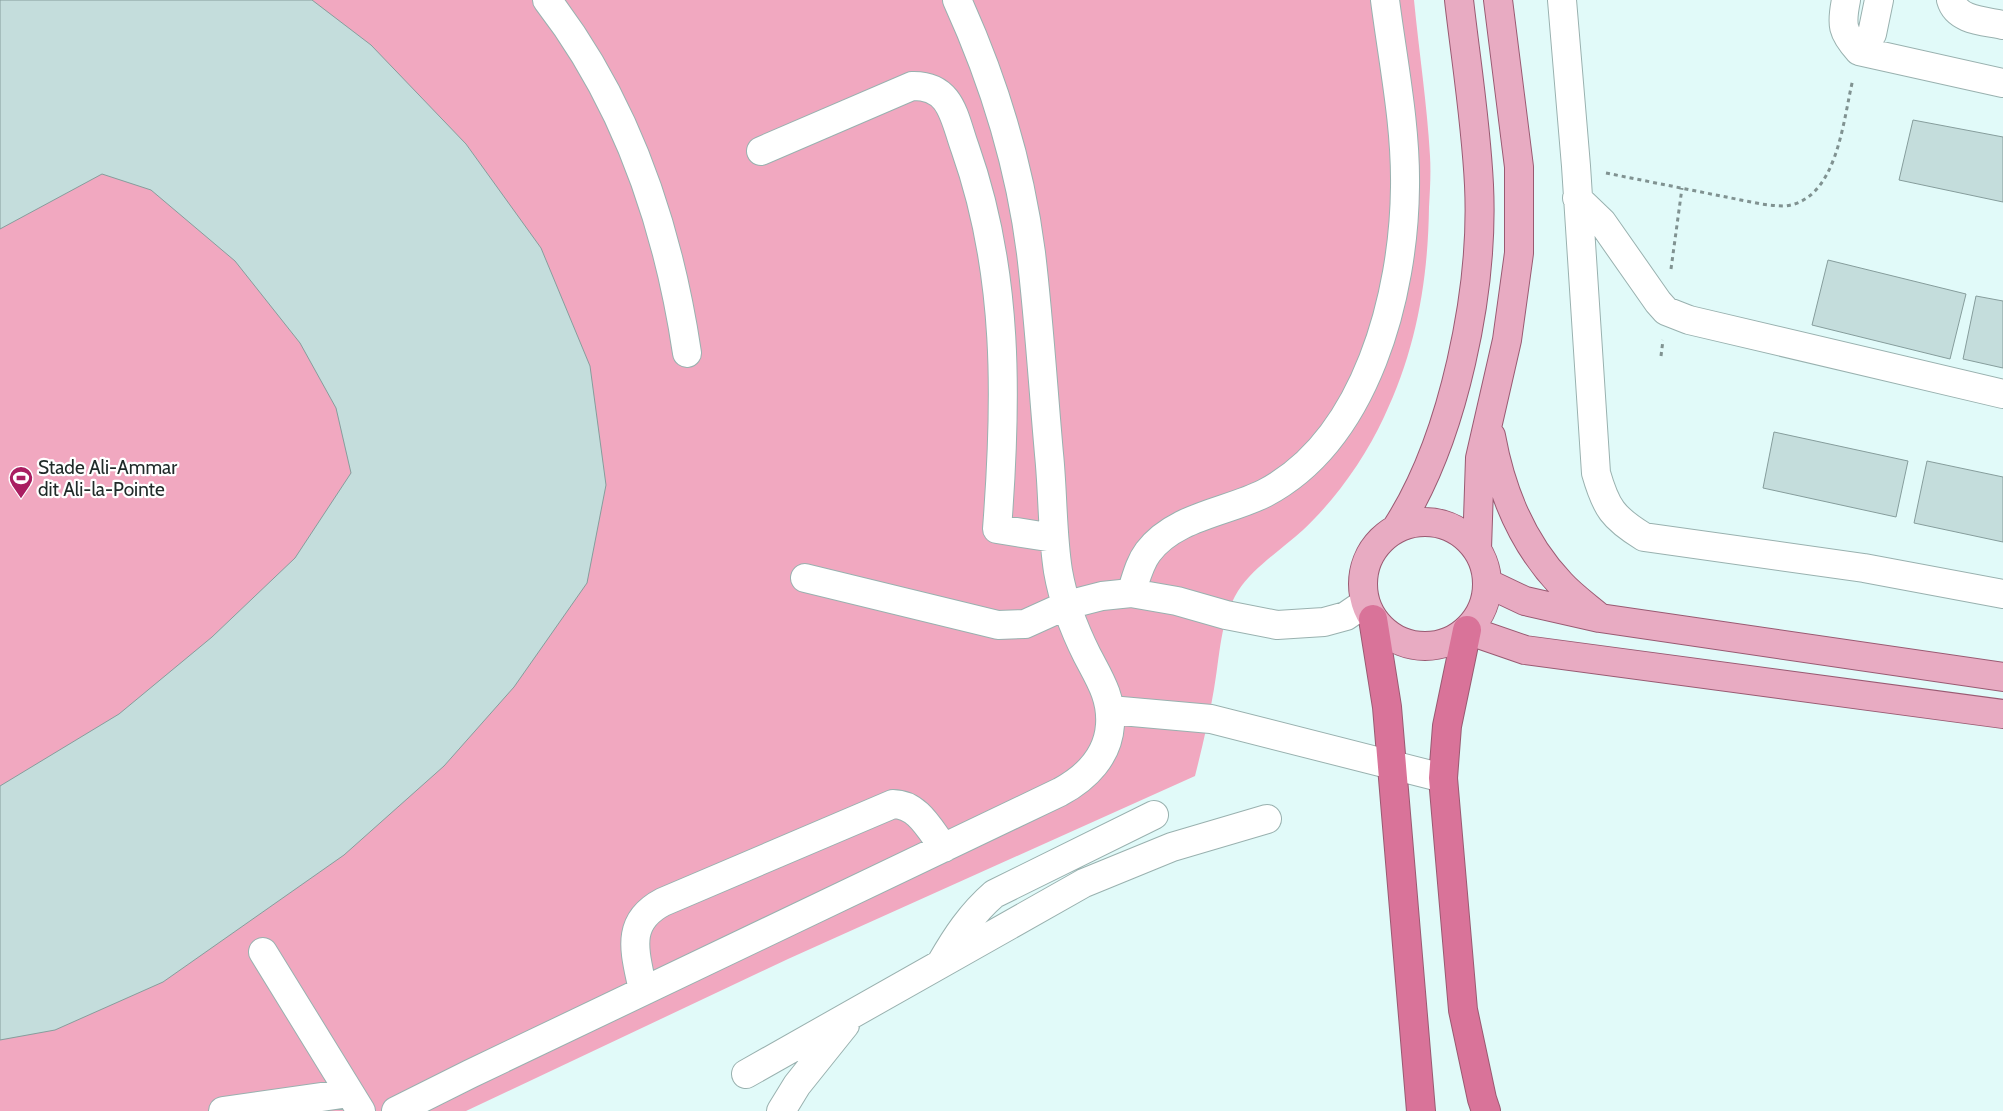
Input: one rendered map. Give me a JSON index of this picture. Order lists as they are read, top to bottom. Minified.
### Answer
{"places":{"sports":["Stade Ali-Ammar dit Ali-la-Pointe"]}}
